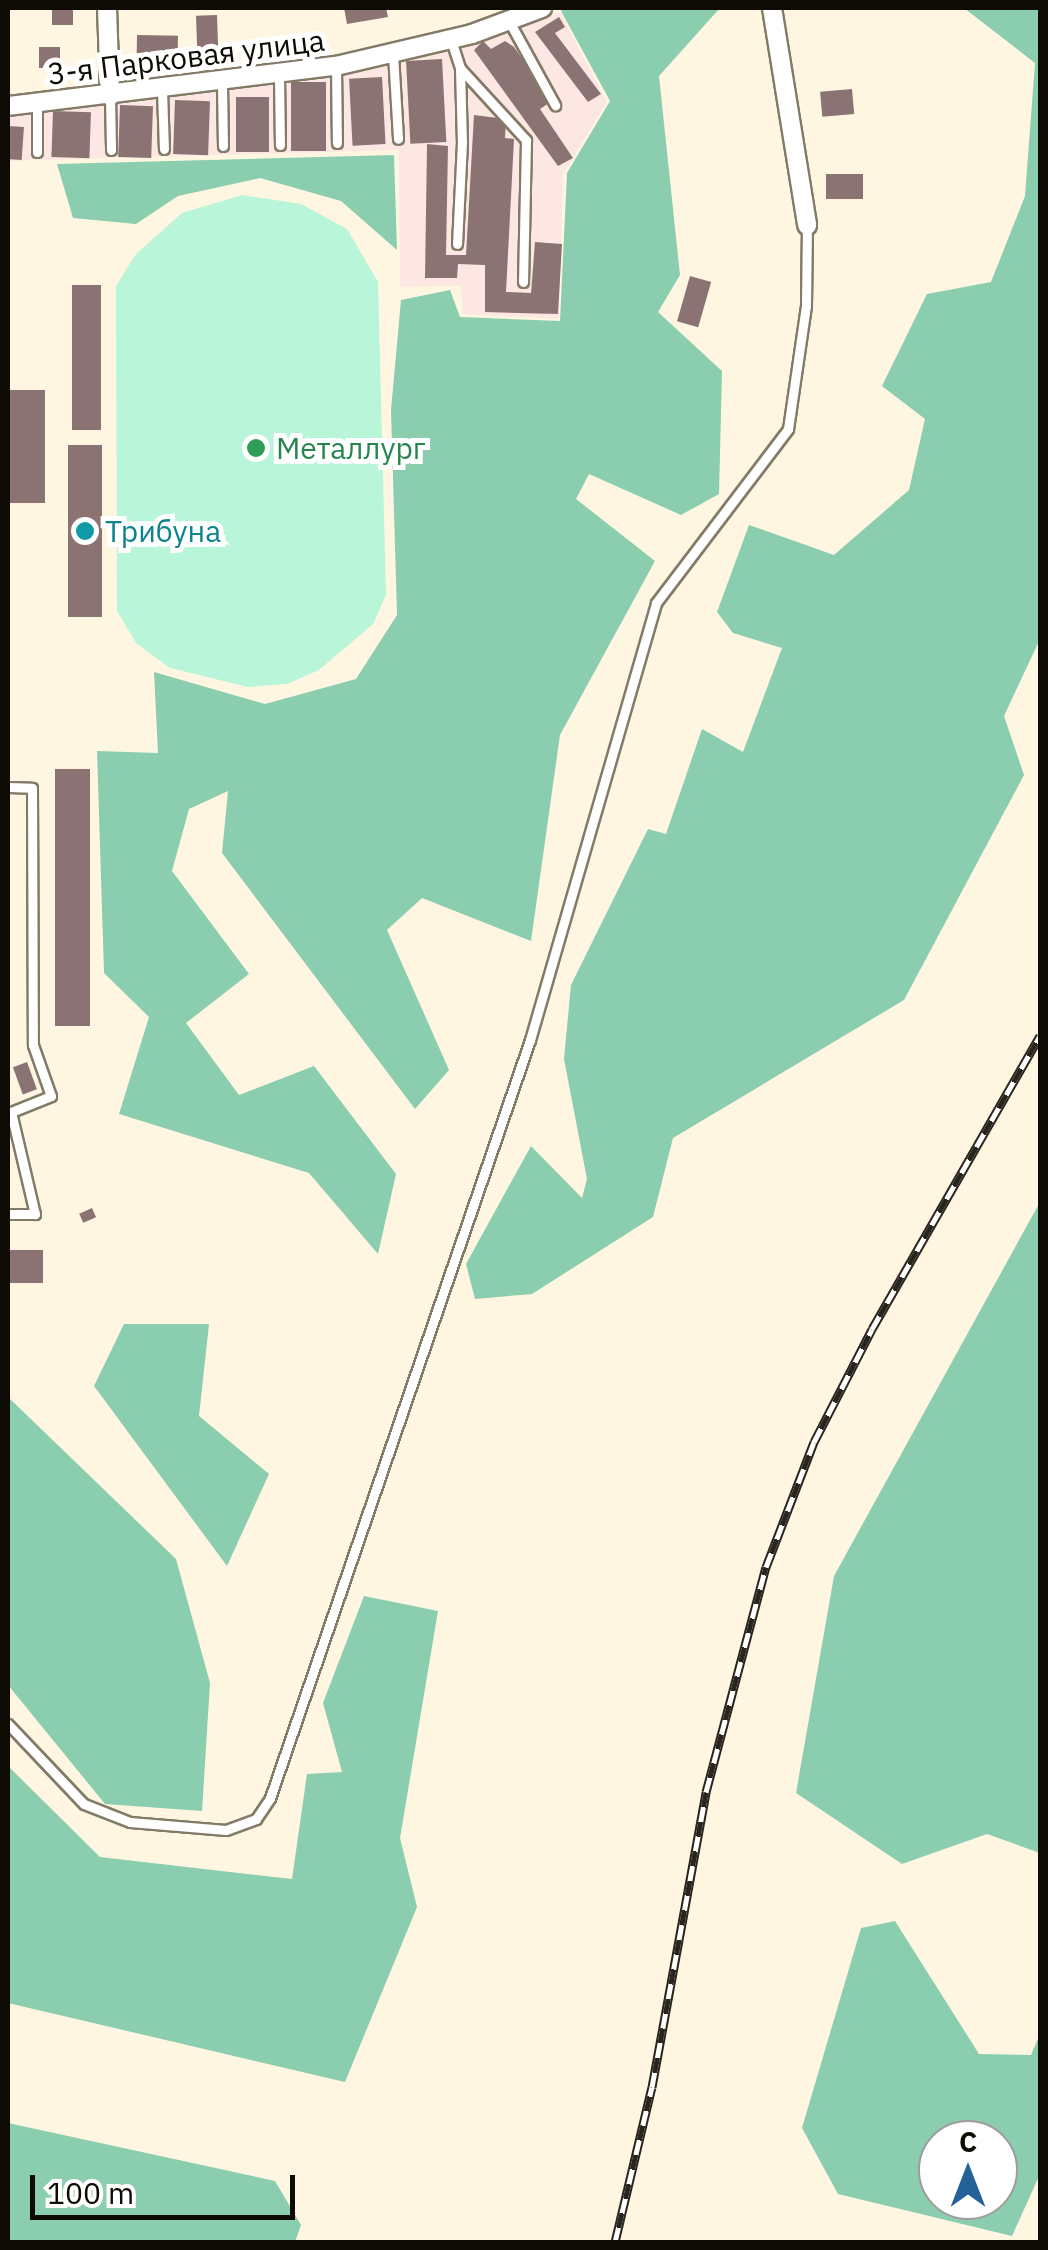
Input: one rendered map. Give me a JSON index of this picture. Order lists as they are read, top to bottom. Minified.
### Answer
{"streets":{"street":["3-я Парковая улица"]},"places":["Металлург","Трибуна"],"scale_bar":"100 m","north":"top"}
